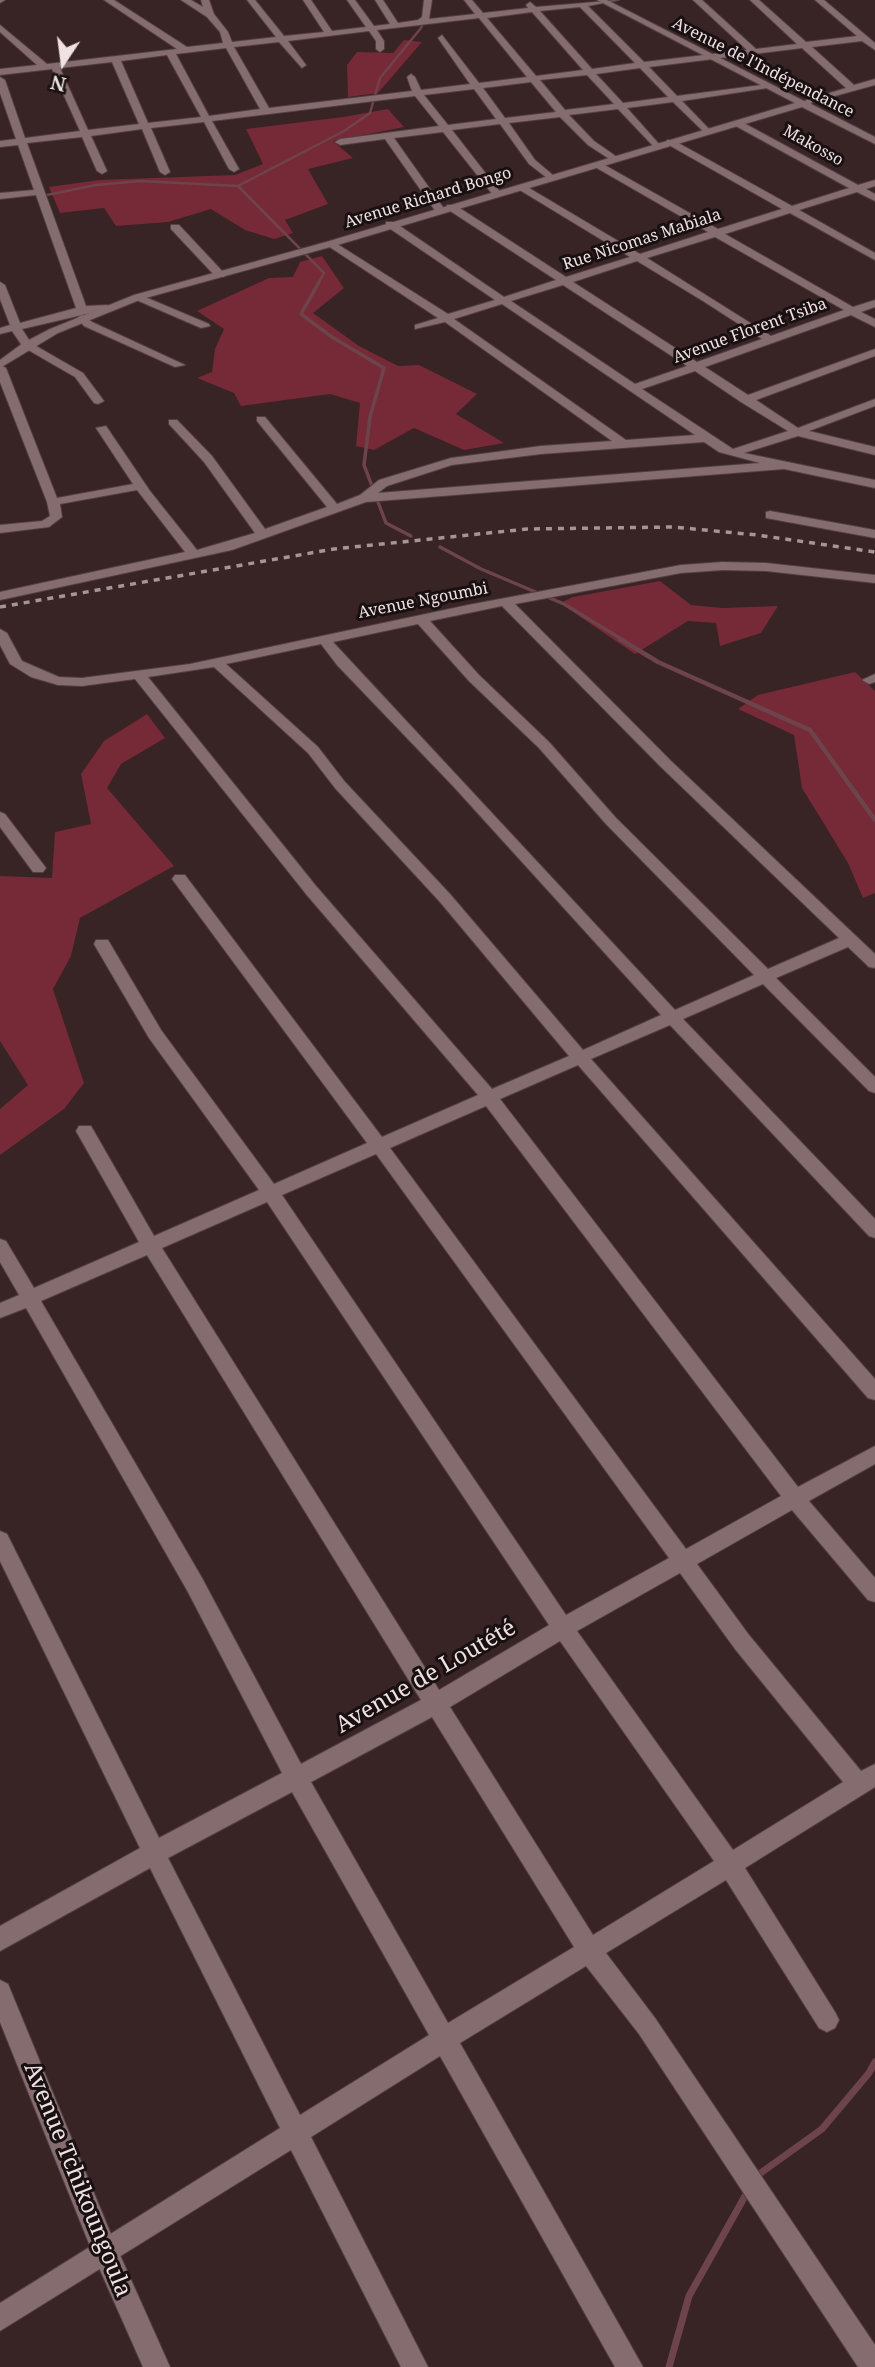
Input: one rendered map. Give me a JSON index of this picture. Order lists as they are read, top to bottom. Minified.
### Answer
{"streets":{"street":["Avenue de l'Indépendance","Makosso","Avenue Richard Bongo","Rue Nicomas Mabiala","Avenue Florent Tsiba","Avenue Ngoumbi","Avenue de Loutété","Avenue Tchikoungoula"]},"crossings":[["Avenue de l'Indépendance","Avenue Richard Bongo"],["Makosso","Avenue Richard Bongo"],["Makosso","Rue Nicomas Mabiala"]],"north":"bottom"}
